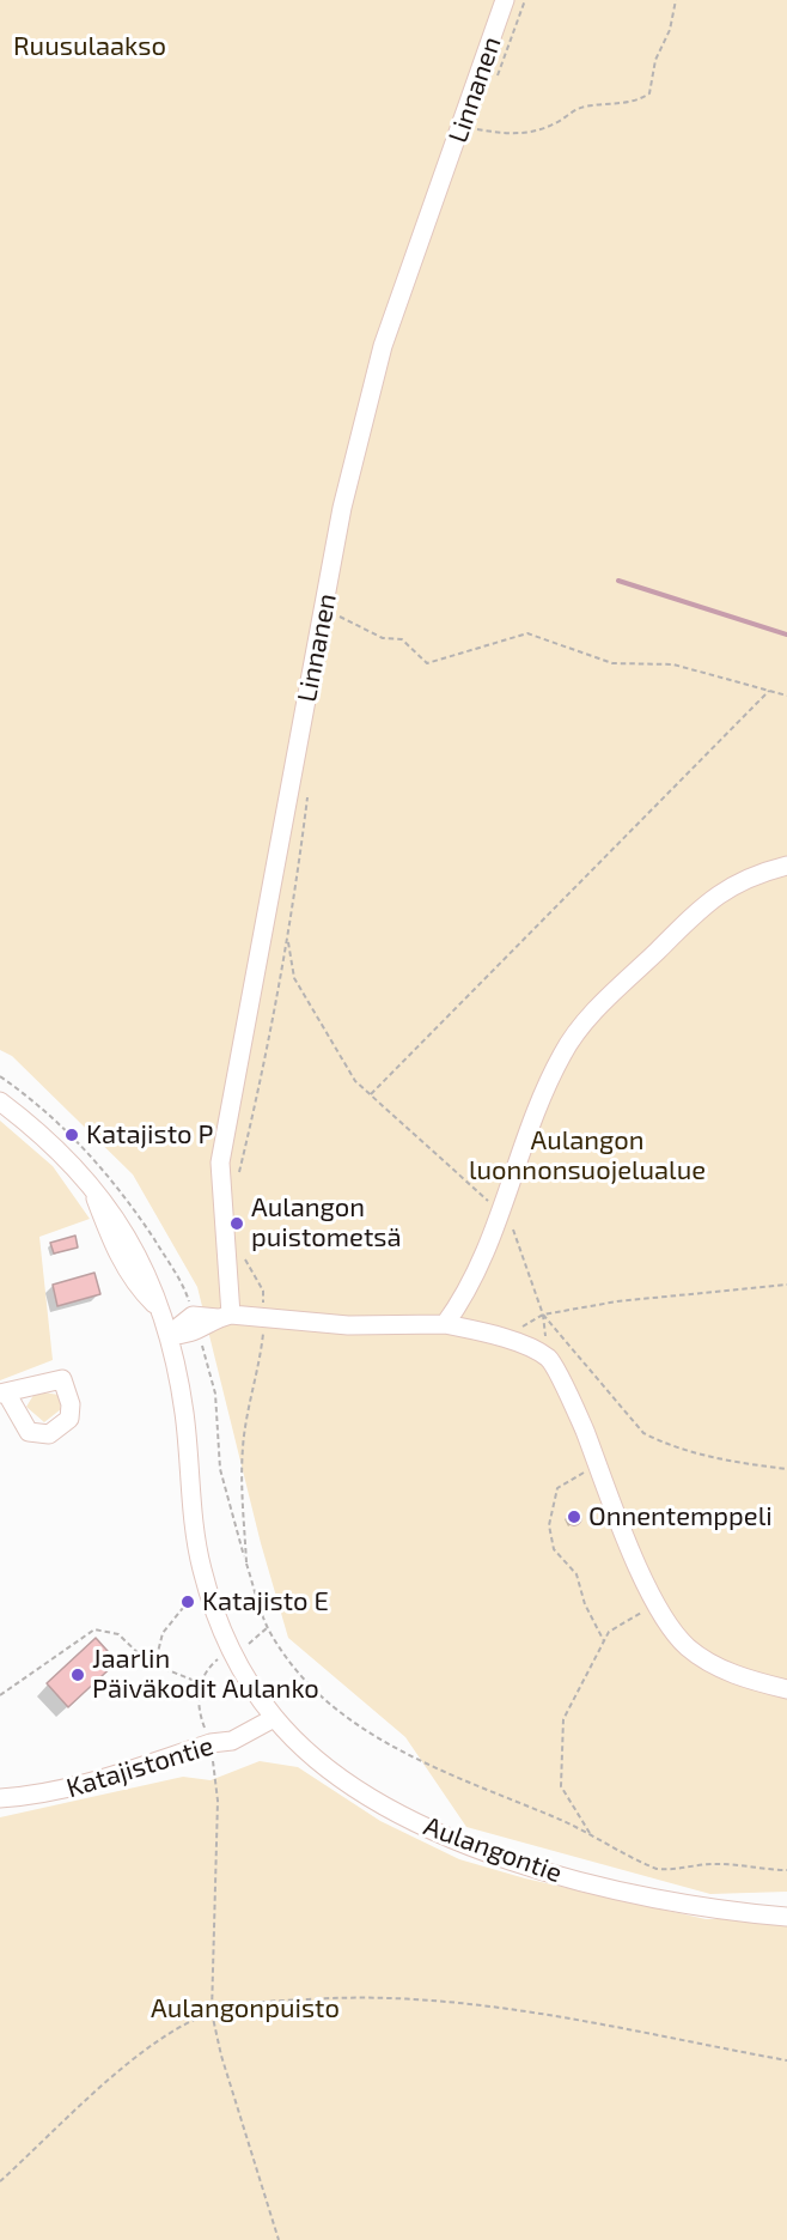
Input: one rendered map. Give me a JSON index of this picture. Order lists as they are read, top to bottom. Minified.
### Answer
{"streets":{"street":["Linnanen","Katajistontie","Aulangontie"]},"crossings":[["Katajistontie","Aulangontie"]],"parks":["Ruusulaakso","Aulangon luonnonsuojelualue","Aulangonpuisto"],"places":["Katajisto P","Aulangon puistometsä","Onnentemppeli","Katajisto E","Jaarlin Päiväkodit Aulanko"]}
